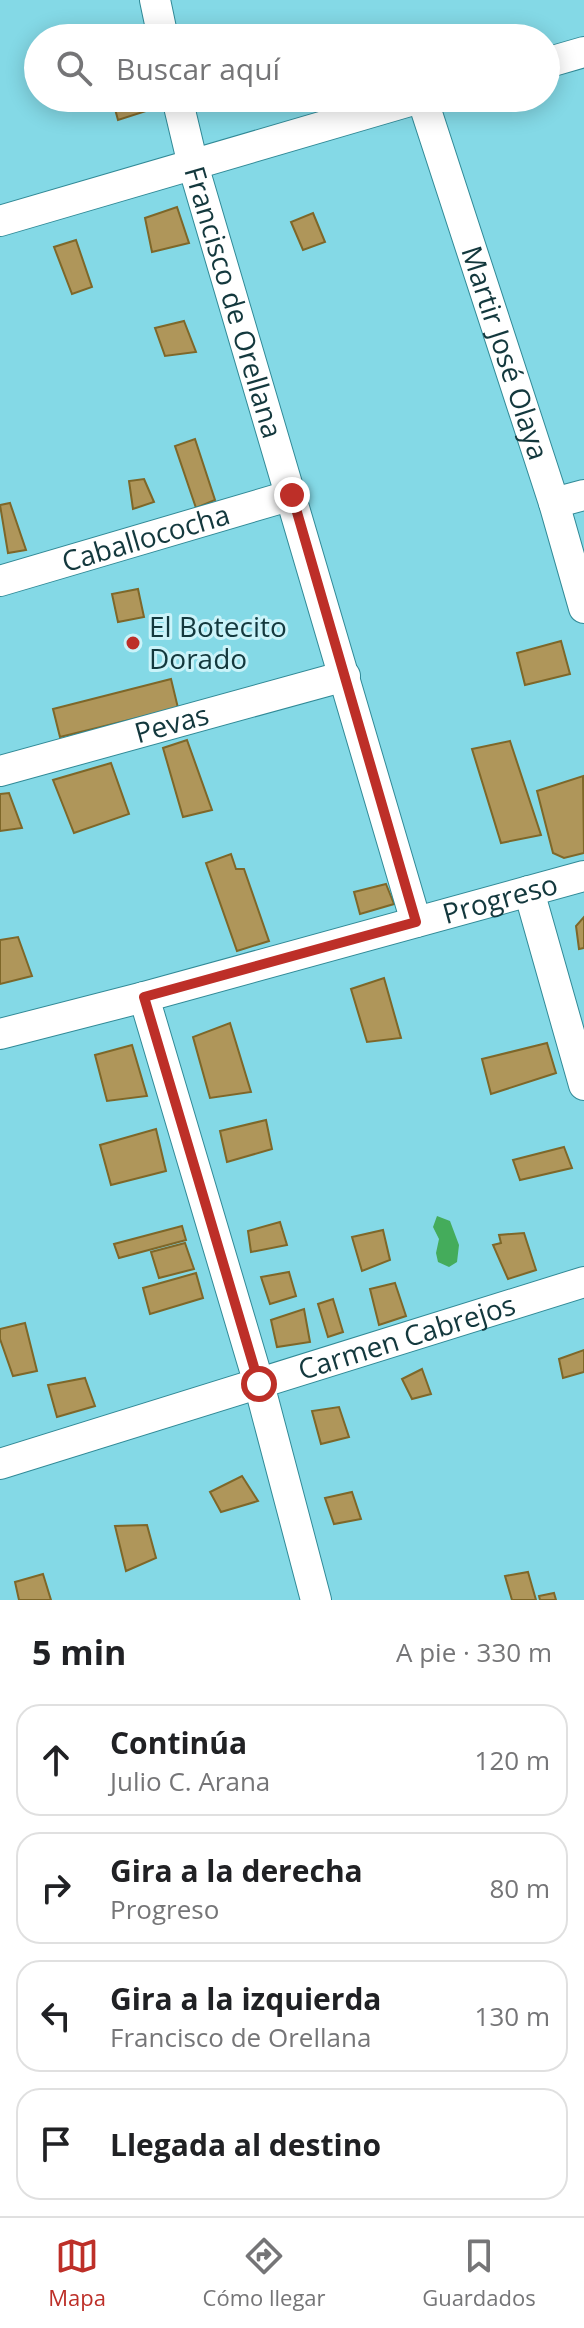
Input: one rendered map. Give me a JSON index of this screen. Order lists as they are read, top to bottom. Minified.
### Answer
{"streets":{"street":["Francisco de Orellana","Martir José Olaya","Caballococha","Pevas","Progreso","Carmen Cabrejos"]},"crossings":[["Francisco de Orellana","Caballococha"],["Francisco de Orellana","Pevas"],["Francisco de Orellana","Progreso"]],"places":["El Botecito Dorado"],"page":{"search":"Buscar aquí","heading":["5 min","A pie · 330 m"],"list":[["Continúa","Julio C. Arana","120 m"],["Gira a la derecha","Progreso","80 m"],["Gira a la izquierda","Francisco de Orellana","130 m"],"Llegada al destino"],"nav":["Mapa","Cómo llegar","Guardados"]}}
